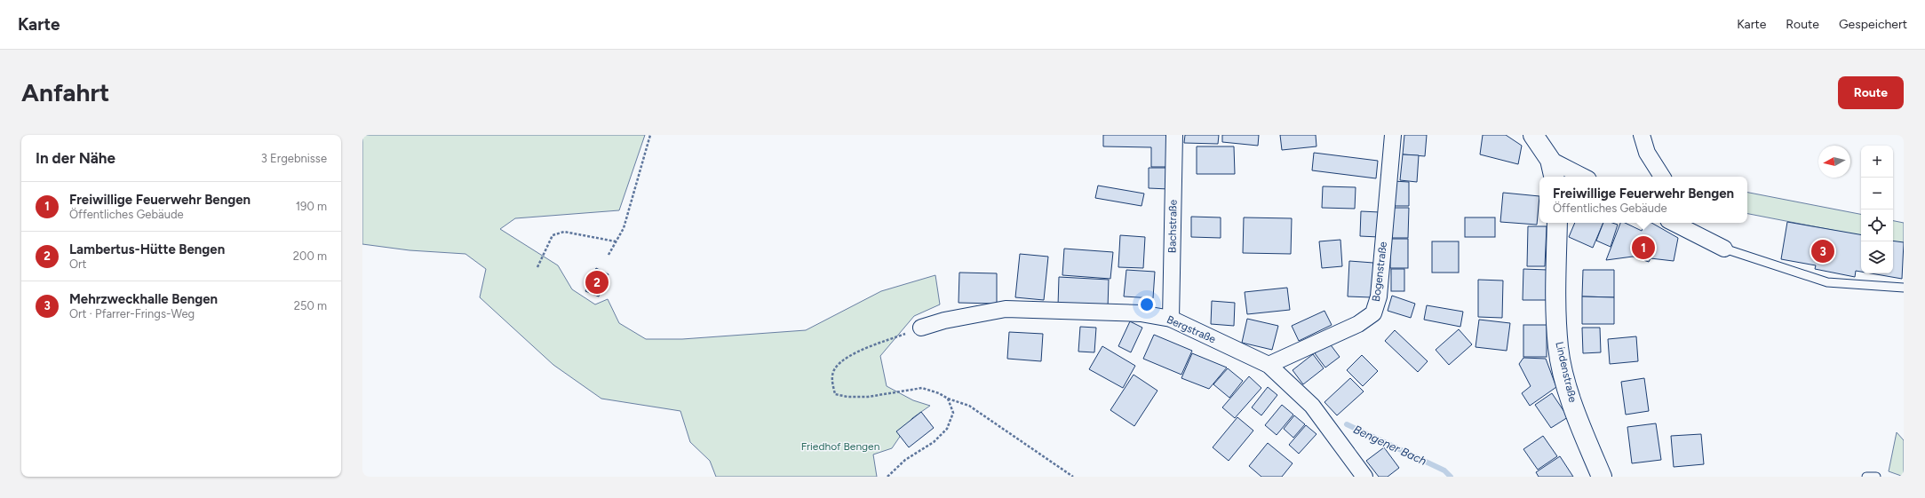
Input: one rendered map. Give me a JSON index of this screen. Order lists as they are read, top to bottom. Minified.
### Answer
{"streets":{"street":["Bachstraße","Bogenstraße","Bergstraße","Lindenstraße"]},"crossings":[["Bachstraße","Bergstraße"],["Bogenstraße","Bergstraße"]],"water":["Bengener Bach"],"parks":["Friedhof Bengen"],"north":"left","page":{"header":"Karte","nav":["Karte","Route","Gespeichert"],"buttons":"Route","title":"Anfahrt","heading":["In der Nähe","3 Ergebnisse"],"map_buttons":["+","−"],"popup":["Freiwillige Feuerwehr Bengen","Öffentliches Gebäude"],"list":[{"mark":"1","name":"Freiwillige Feuerwehr Bengen","note":"Öffentliches Gebäude","value":"190 m"},{"mark":"2","name":"Lambertus-Hütte Bengen","note":"Ort","value":"200 m"},{"mark":"3","name":"Mehrzweckhalle Bengen","note":"Ort · Pfarrer-Frings-Weg","value":"250 m"}],"pins":["1","3","2"]}}
